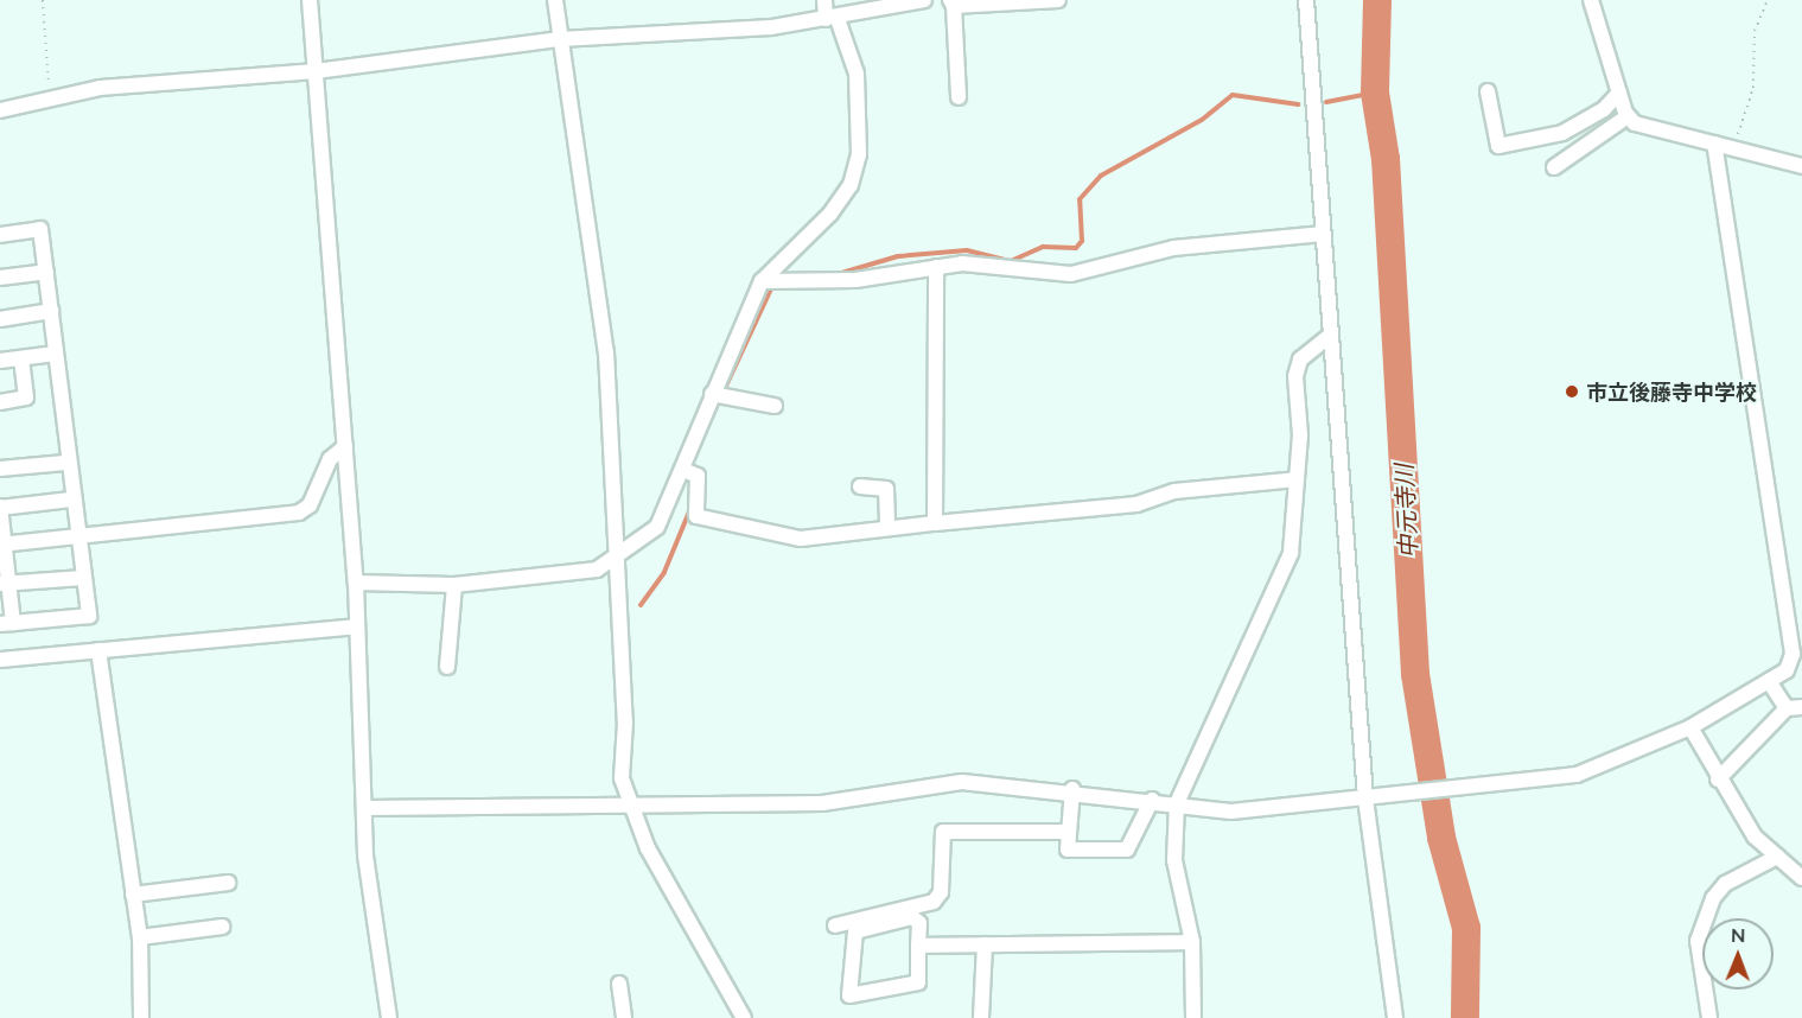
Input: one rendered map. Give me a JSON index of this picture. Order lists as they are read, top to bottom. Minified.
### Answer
{"water":["中元寺川"],"places":["市立後藤寺中学校"],"north":"top"}
